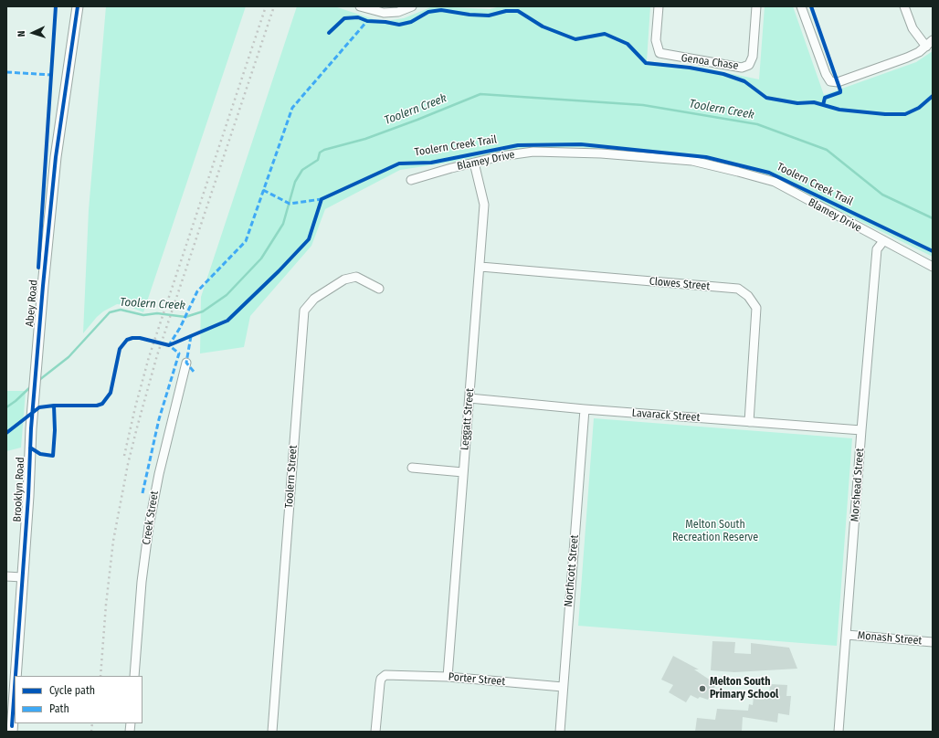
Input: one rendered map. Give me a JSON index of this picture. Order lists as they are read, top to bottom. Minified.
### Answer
{"streets":{"street":["Genoa Chase","Blamey Drive","Clowes Street","Abey Road","Lavarack Street","Leggatt Street","Toolern Street","Morshead Street","Brooklyn Road","Creek Street","Northcott Street","Monash Street","Porter Street"],"cycle path":["Toolern Creek Trail"]},"crossings":[["Blamey Drive","Leggatt Street"],["Blamey Drive","Morshead Street"],["Clowes Street","Lavarack Street"],["Clowes Street","Leggatt Street"],["Abey Road","Brooklyn Road"],["Lavarack Street","Leggatt Street"],["Lavarack Street","Morshead Street"],["Lavarack Street","Northcott Street"],["Leggatt Street","Porter Street"],["Morshead Street","Monash Street"],["Northcott Street","Porter Street"]],"water":["Toolern Creek"],"parks":["Melton South Recreation Reserve"],"places":["Melton South Primary School"],"legend":["Cycle path","Path"],"north":"left"}
